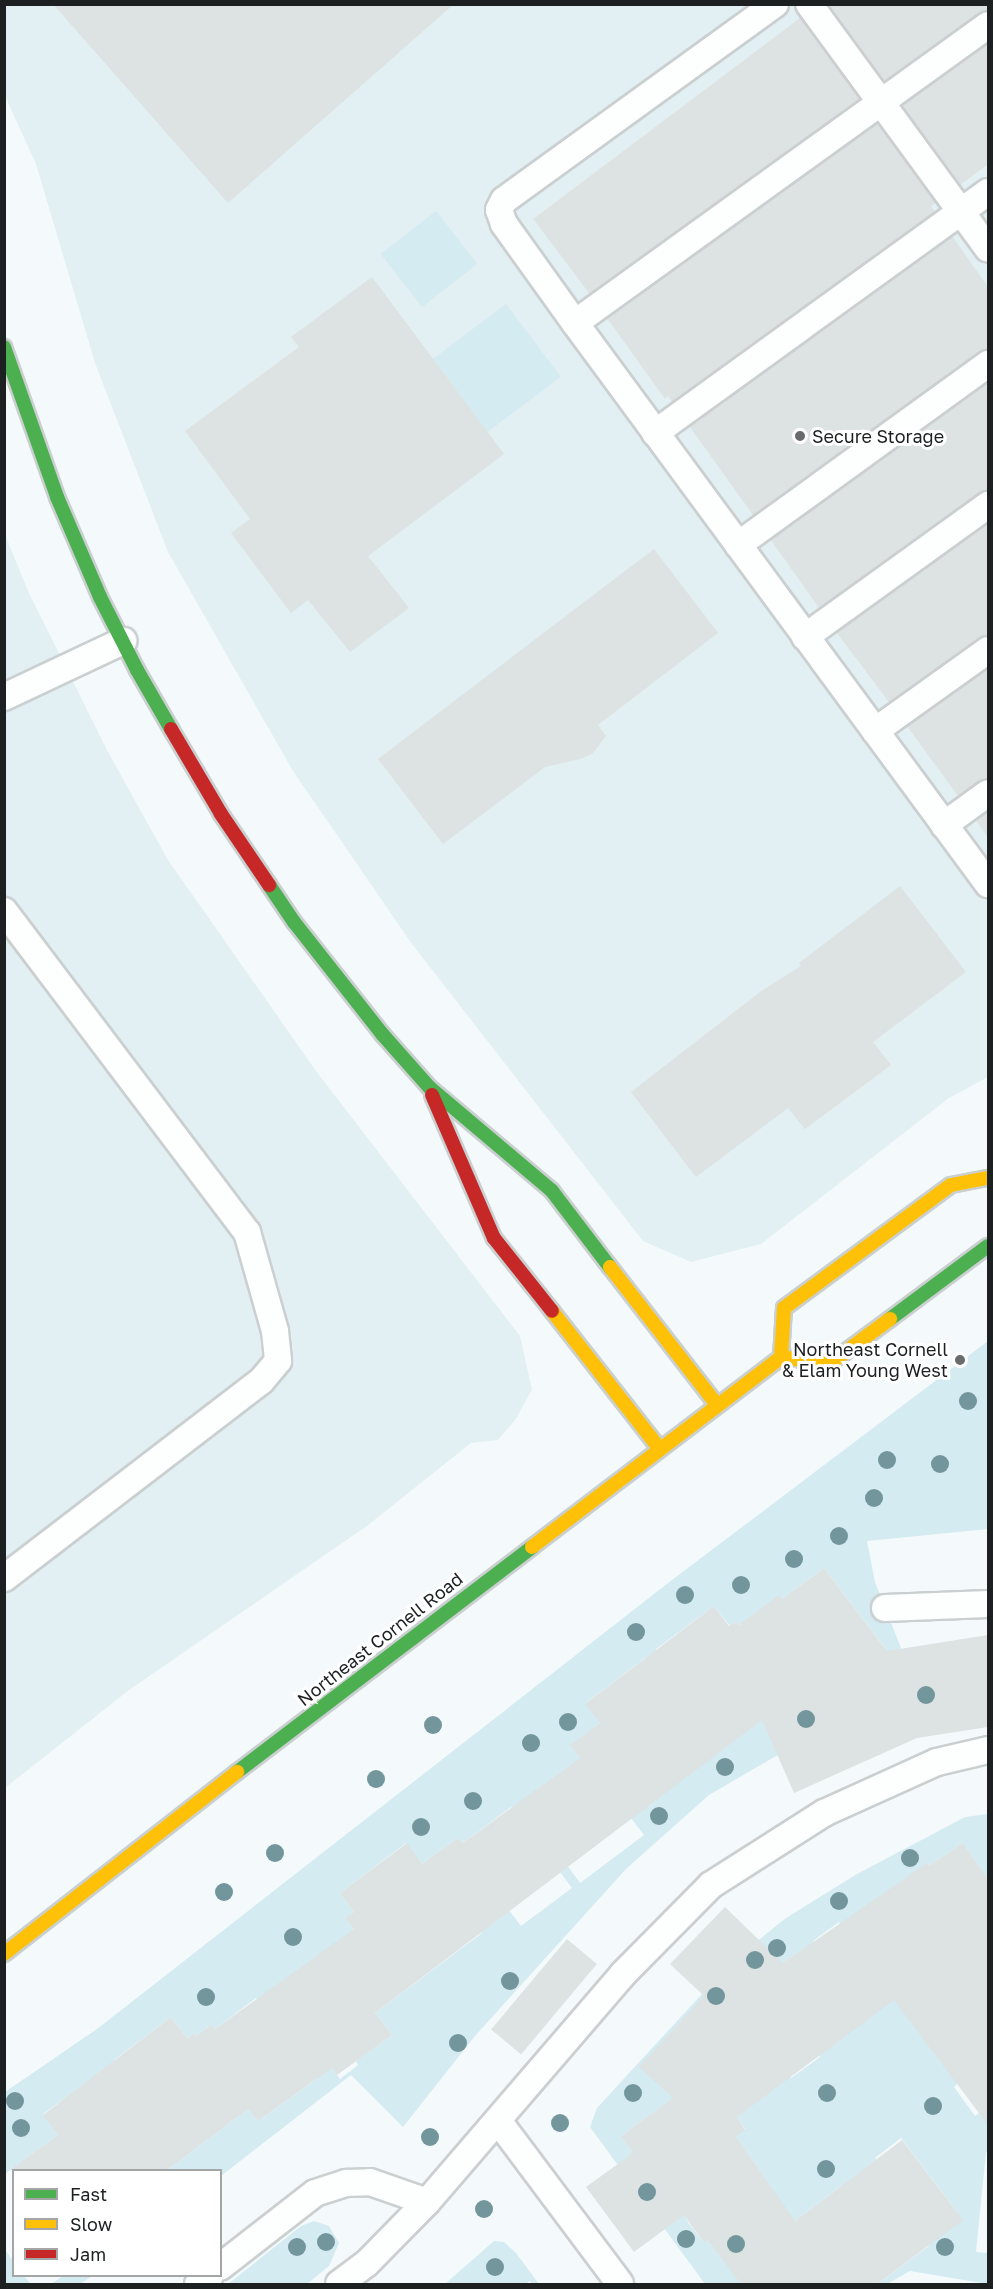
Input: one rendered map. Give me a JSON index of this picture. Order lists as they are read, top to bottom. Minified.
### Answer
{"streets":{"main road":["Northeast Cornell Road"]},"places":["Secure Storage","Northeast Cornell & Elam Young West"],"legend":["Fast","Slow","Jam"]}
